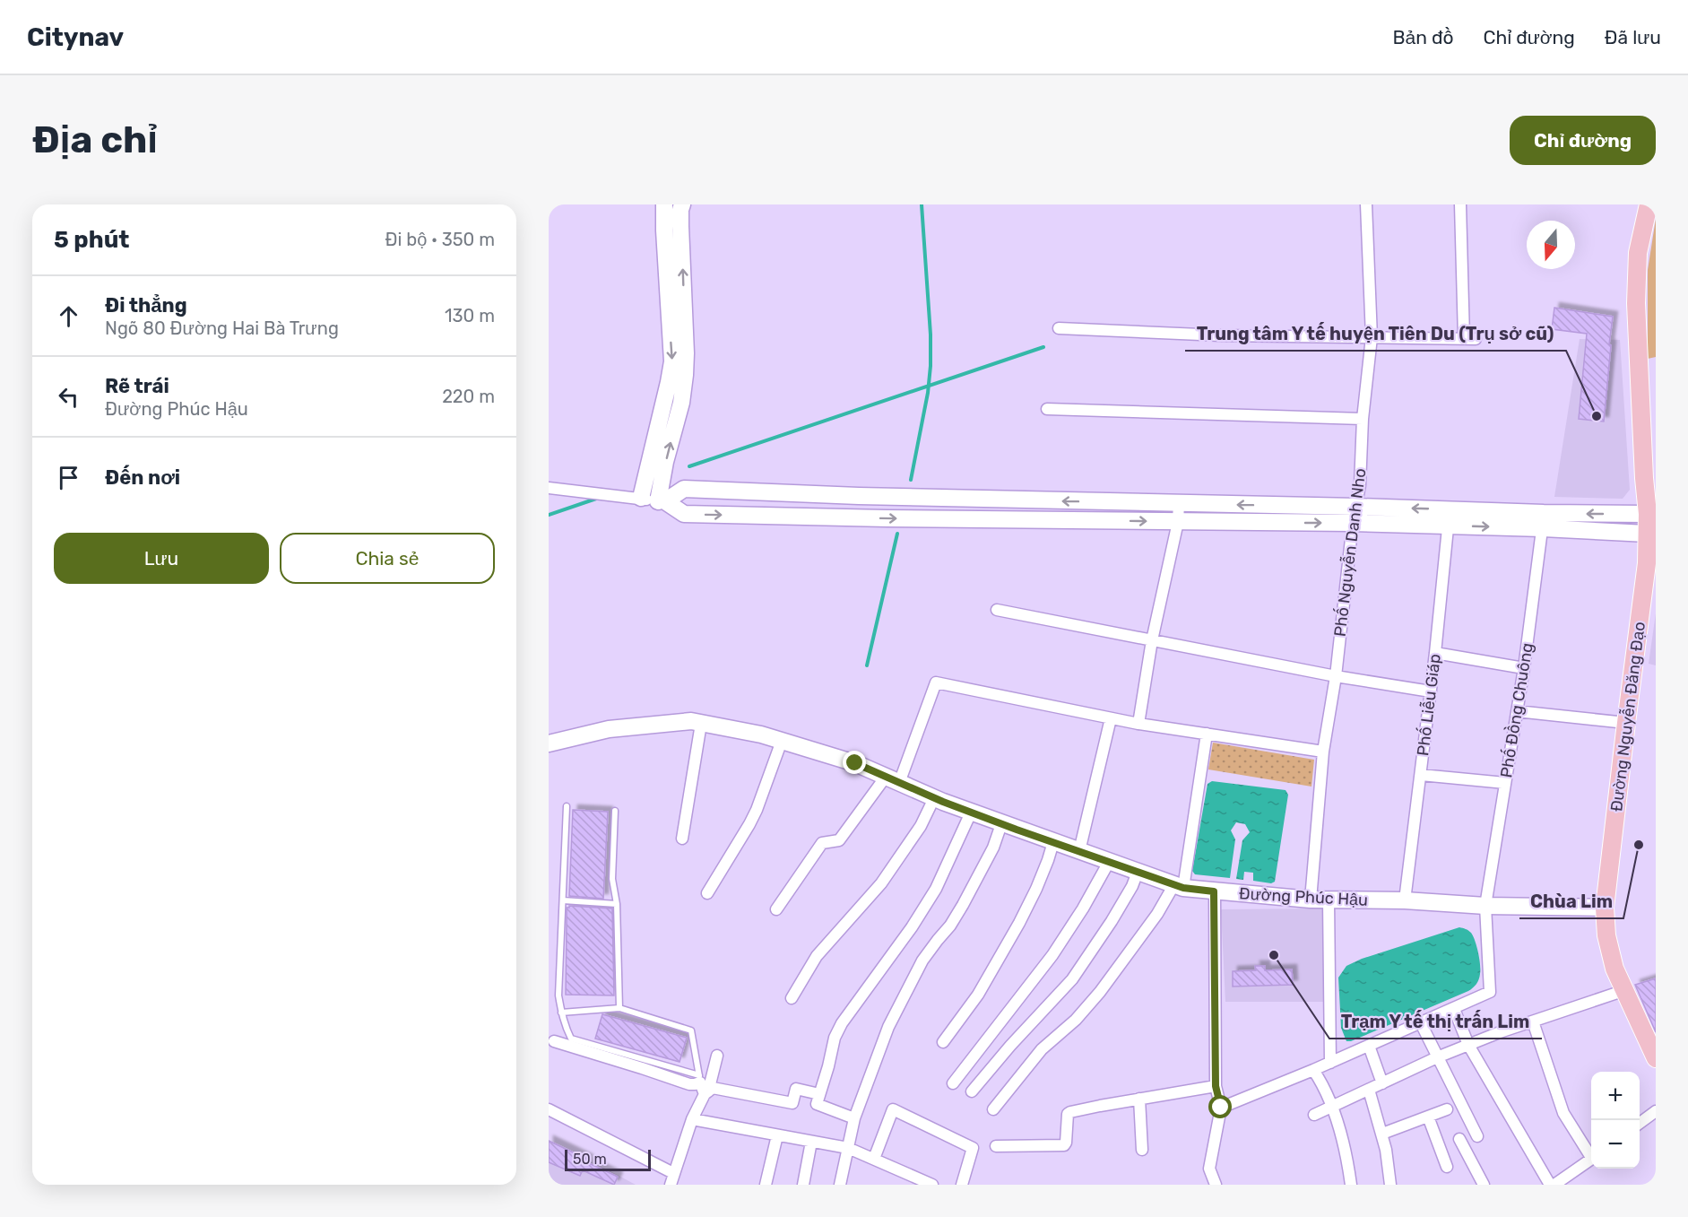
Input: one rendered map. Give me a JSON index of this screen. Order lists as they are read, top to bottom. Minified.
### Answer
{"streets":{"main road":["Đường Nguyễn Đăng Đạo"],"street":["Phố Nguyễn Danh Nho","Phố Liễu Giáp","Phố Đồng Chuông","Đường Phúc Hậu"]},"crossings":[["Phố Nguyễn Danh Nho","Đường Phúc Hậu"],["Phố Liễu Giáp","Đường Phúc Hậu"],["Phố Đồng Chuông","Đường Phúc Hậu"],["Đường Nguyễn Đăng Đạo","Đường Phúc Hậu"]],"places":["Trung tâm Y tế huyện Tiên Du (Trụ sở cũ)","Chùa Lim","Trạm Y tế thị trấn Lim"],"scale_bar":"50 m","north":"bottom","page":{"header":"Citynav","nav":["Bản đồ","Chỉ đường","Đã lưu"],"buttons":["Chỉ đường",["Lưu","Chia sẻ"]],"title":"Địa chỉ","heading":["5 phút","Đi bộ · 350 m"],"list":[["Đi thẳng","Ngõ 80 Đường Hai Bà Trưng","130 m"],["Rẽ trái","Đường Phúc Hậu","220 m"],"Đến nơi"],"map_buttons":["+","−"],"scale":"50 m"}}
